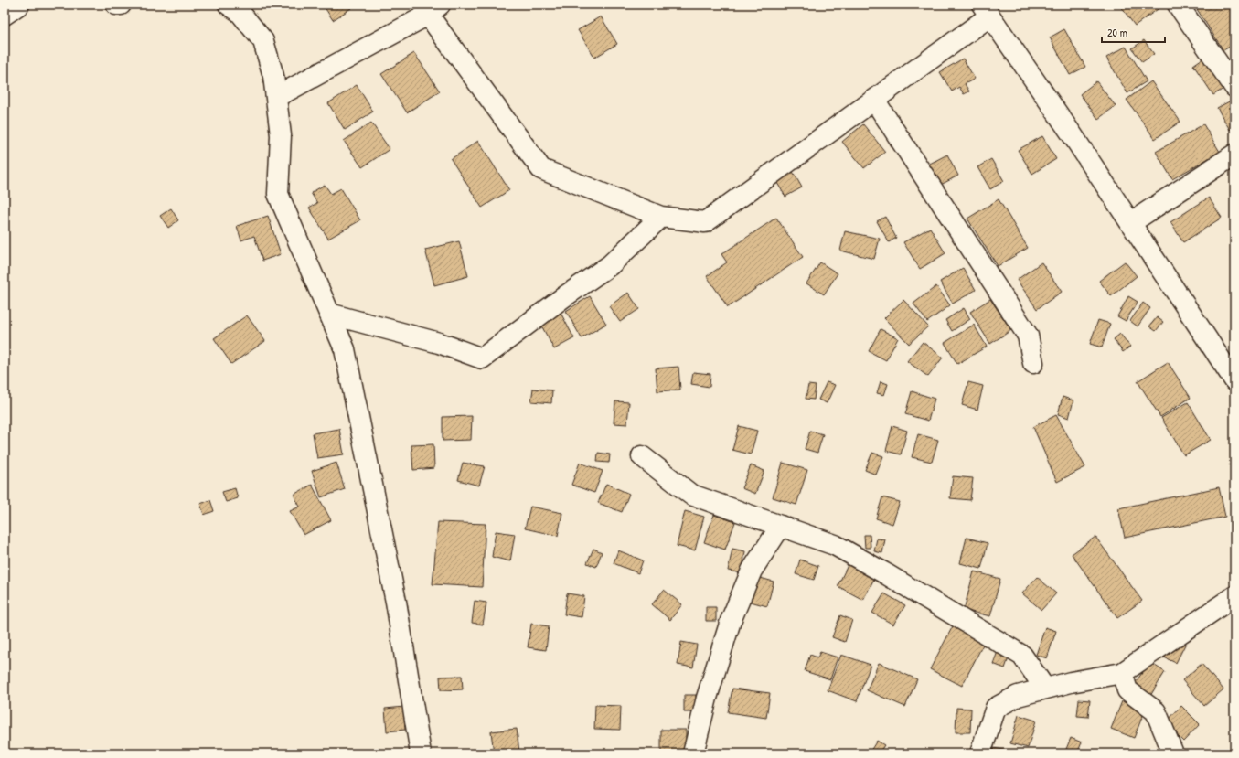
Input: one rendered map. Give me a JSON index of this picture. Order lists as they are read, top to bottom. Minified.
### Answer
{"scale_bar":"20 m"}
